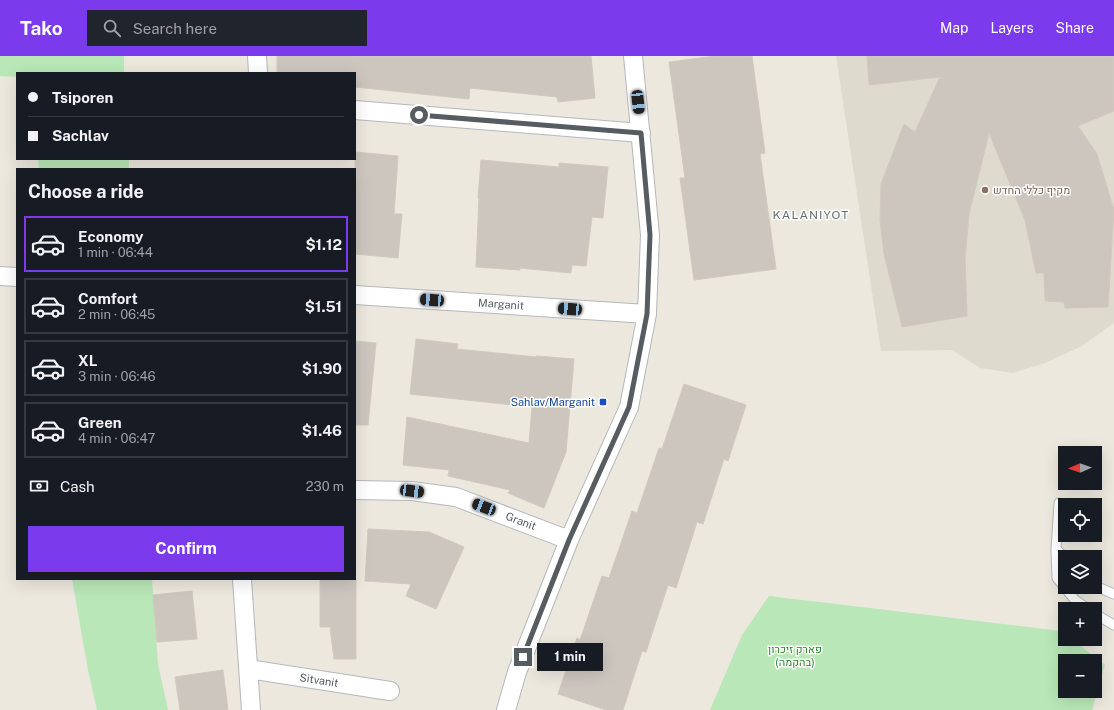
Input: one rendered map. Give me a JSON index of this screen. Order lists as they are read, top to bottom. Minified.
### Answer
{"streets":{"street":["Marganit","Granit","Sitvanit"]},"districts":["KALANIYOT"],"parks":["פארק זיכרון (בהקמה)"],"places":{"other":["מקיף כללי החדש"],"transit":["Sahlav/Marganit"]},"north":"left","page":{"header":"Tako","search":"Search here","nav":["Map","Layers","Share"],"banner":["Tsiporen","Sachlav"],"heading":"Choose a ride","list":[{"name":"Economy","note":"1 min · 06:44","value":"$1.12"},{"name":"Comfort","note":"2 min · 06:45","value":"$1.51"},{"name":"XL","note":"3 min · 06:46","value":"$1.90"},{"name":"Green","note":"4 min · 06:47","value":"$1.46"}],"map_buttons":["+","−"],"pay":["Cash","230 m"],"buttons":"Confirm","bubble":"1 min"}}
